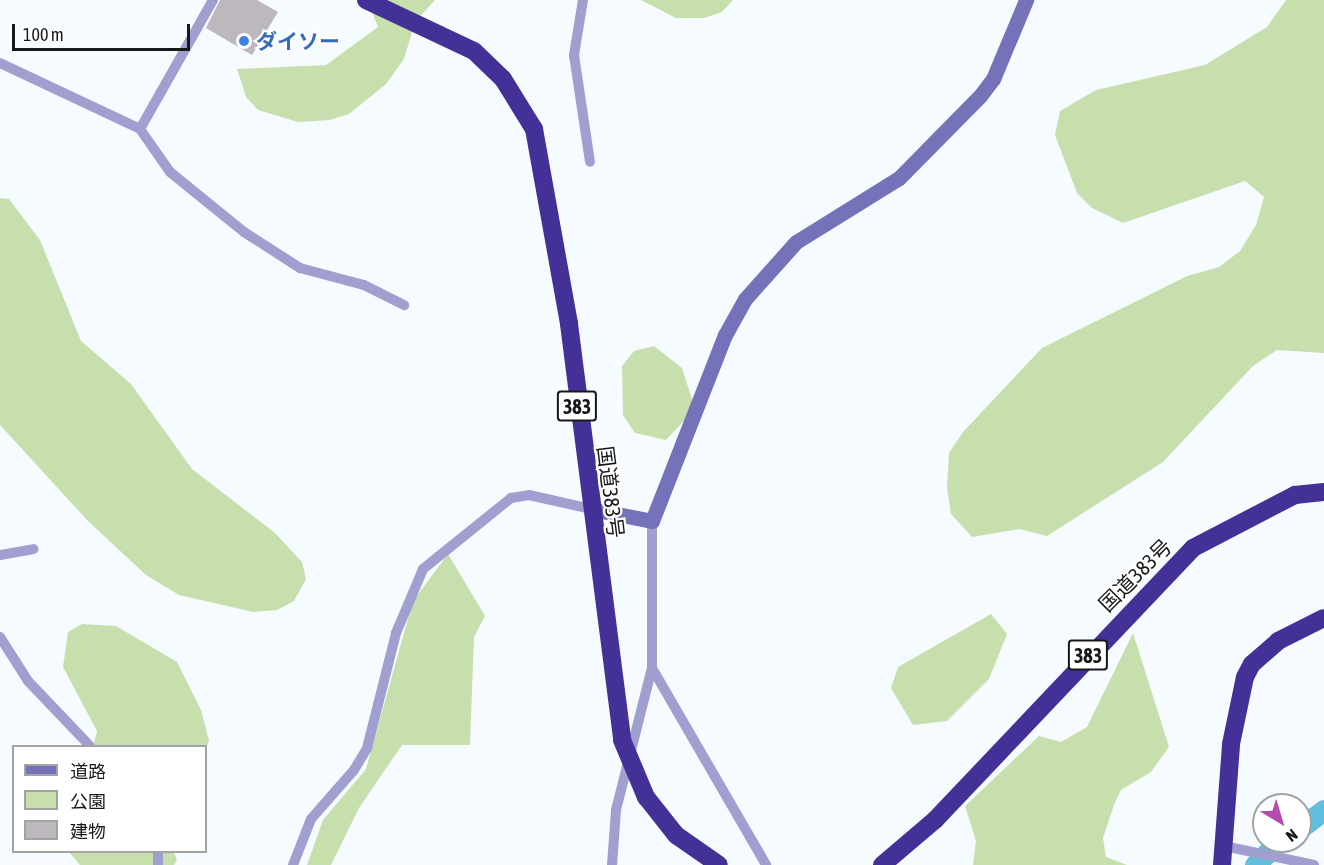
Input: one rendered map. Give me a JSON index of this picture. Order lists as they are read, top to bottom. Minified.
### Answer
{"streets":{"highway":["383","国道383号"]},"places":["ダイソー"],"legend":["道路","公園","建物"],"scale_bar":"100 m","north":"bottom right"}
